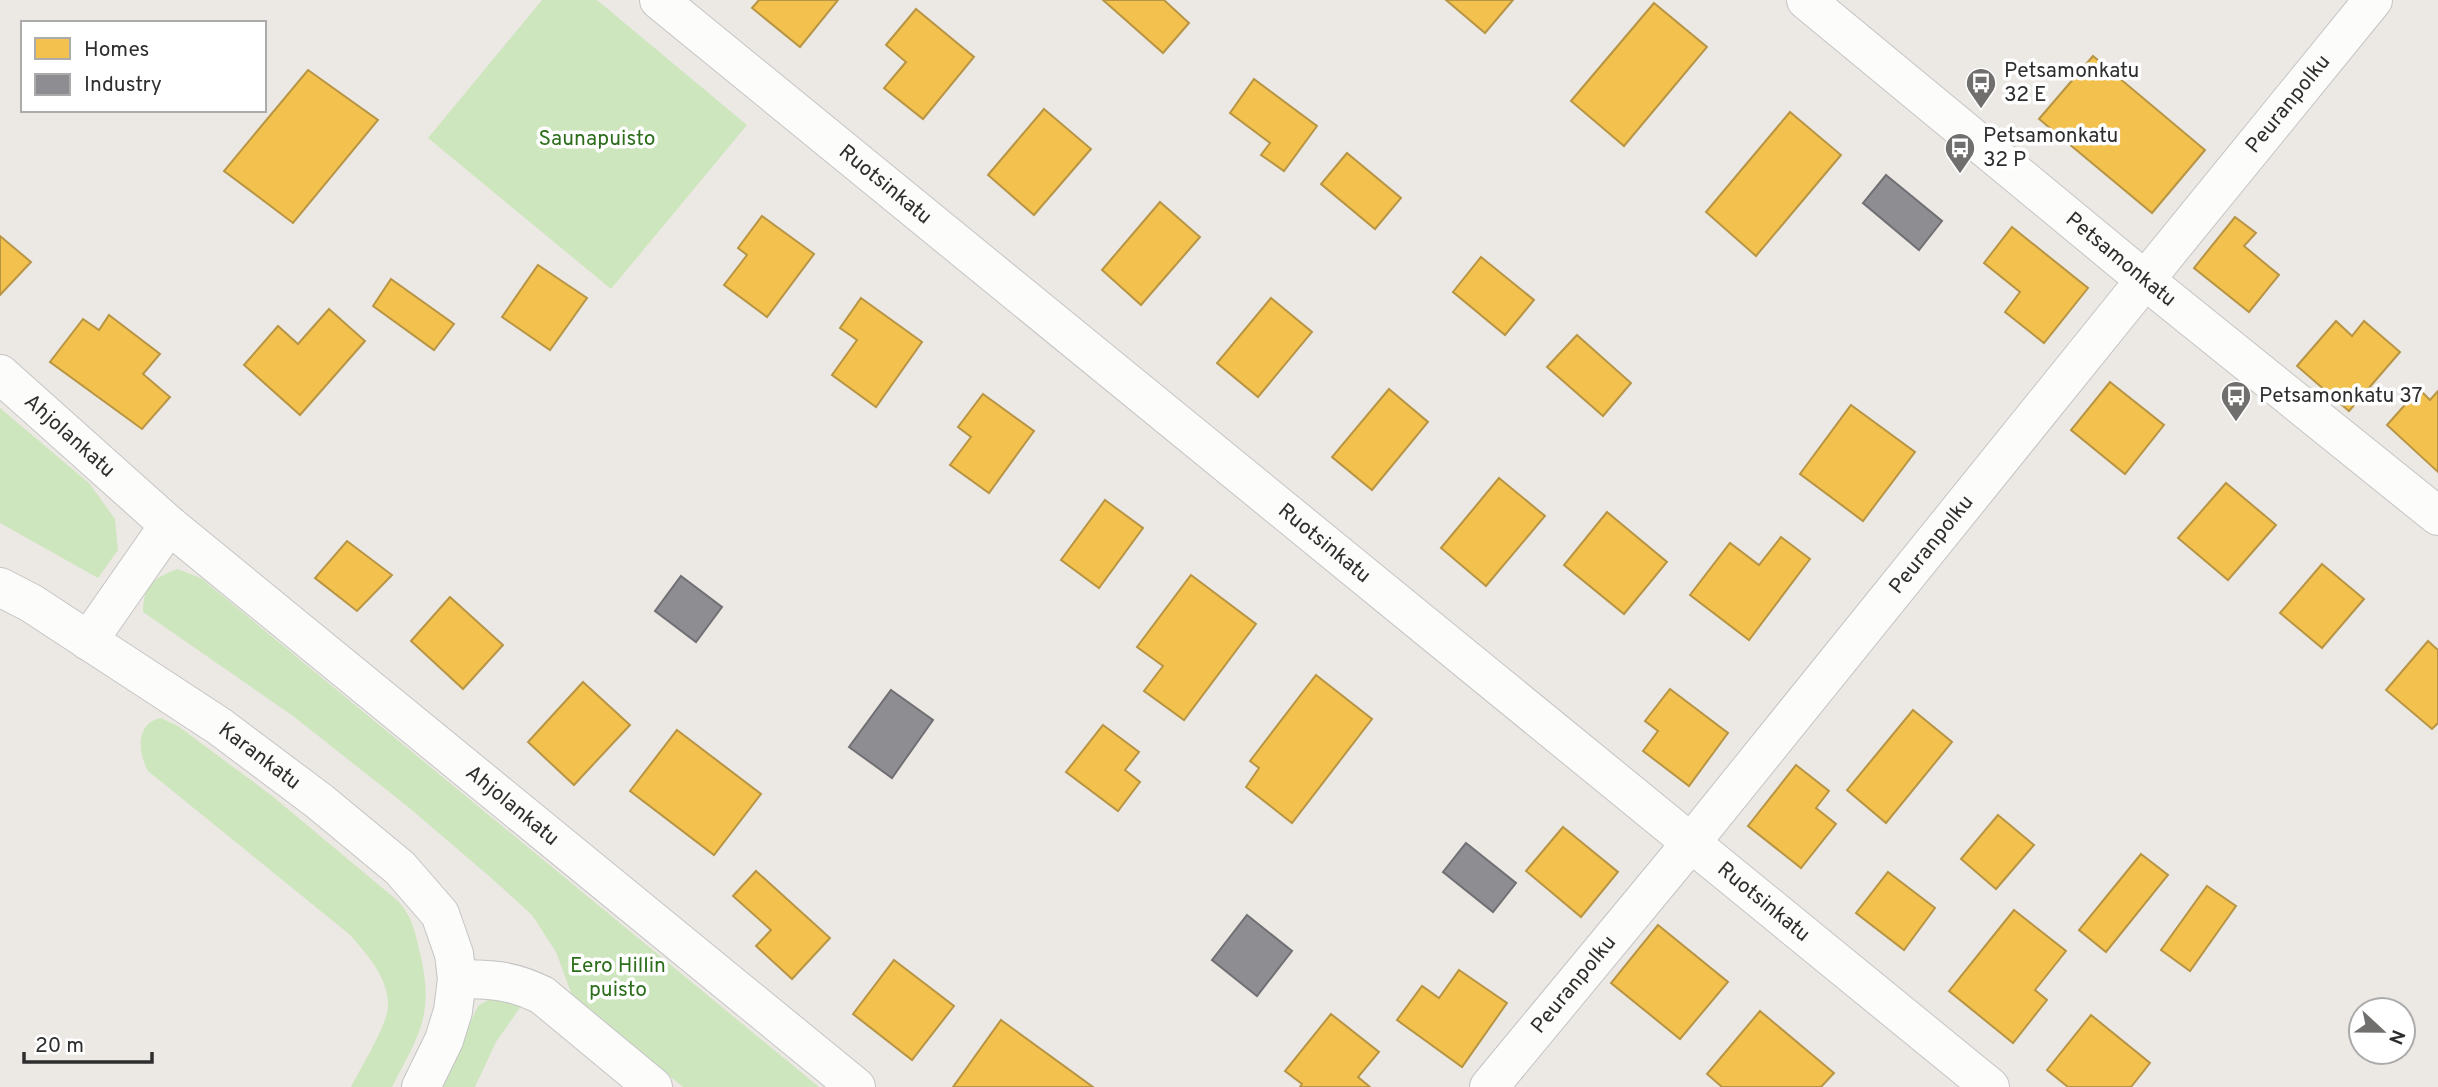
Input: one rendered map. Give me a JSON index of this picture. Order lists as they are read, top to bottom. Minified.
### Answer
{"streets":{"street":["Peuranpolku","Ruotsinkatu","Petsamonkatu","Ahjolankatu","Karankatu"]},"crossings":[["Peuranpolku","Ruotsinkatu"],["Peuranpolku","Petsamonkatu"]],"parks":["Saunapuisto","Eero Hillin puisto"],"places":{"bus stop":["Petsamonkatu 32 E","Petsamonkatu 32 P","Petsamonkatu 37"]},"legend":["Homes","Industry"],"scale_bar":"20 m","north":"right"}
